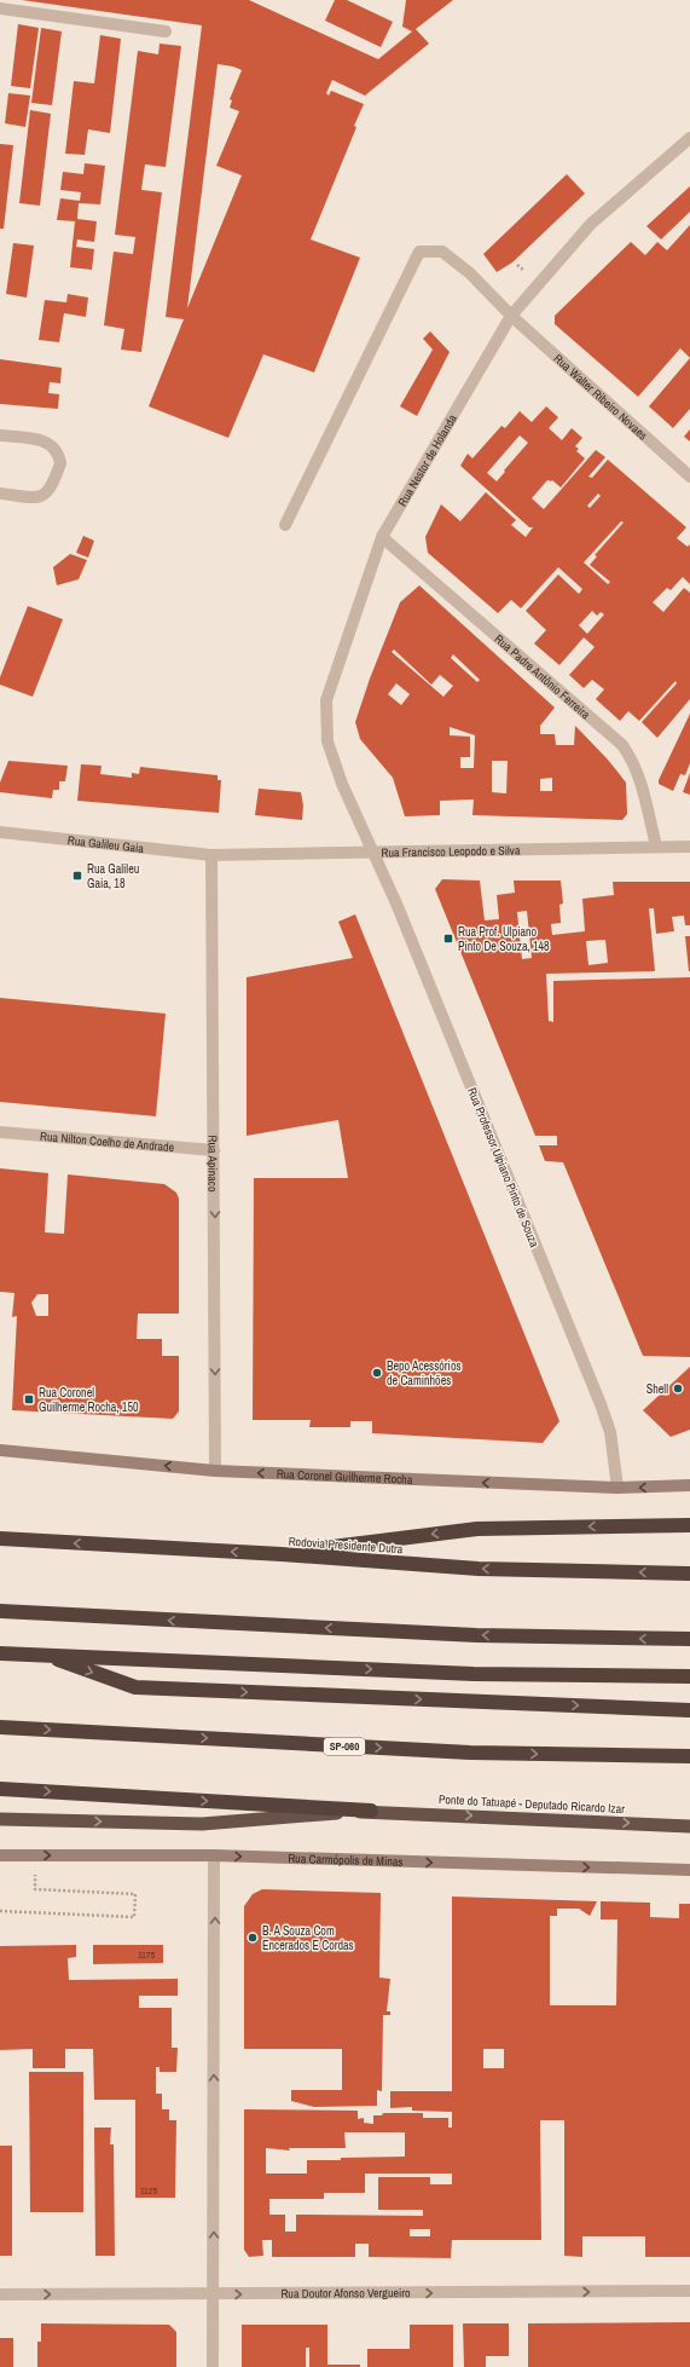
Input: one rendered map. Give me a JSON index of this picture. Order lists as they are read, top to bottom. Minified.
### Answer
{"streets":{"highway":["Rodovia Presidente Dutra","SP-060","Ponte do Tatuapé - Deputado Ricardo Izar"],"main road":["Rua Coronel Guilherme Rocha","Rua Carmópolis de Minas"],"street":["Rua Walter Ribeiro Novaes","Rua Nestor de Holanda","Rua Padre Antônio Ferreira","Rua Galileu Gaia","Rua Francisco Leopodo e Silva","Rua Nílton Coelho de Andrade","Rua Apinaco","Rua Professor Ulpiano Pinto de Souza","Rua Doutor Afonso Vergueiro"]},"crossings":[["Rua Walter Ribeiro Novaes","Rua Nestor de Holanda"],["Rua Nestor de Holanda","Rua Padre Antônio Ferreira"],["Rua Nestor de Holanda","Rua Francisco Leopodo e Silva"],["Rua Nestor de Holanda","Rua Professor Ulpiano Pinto de Souza"],["Rua Padre Antônio Ferreira","Rua Francisco Leopodo e Silva"],["Rua Galileu Gaia","Rua Francisco Leopodo e Silva"],["Rua Galileu Gaia","Rua Apinaco"],["Rua Francisco Leopodo e Silva","Rua Apinaco"],["Rua Francisco Leopodo e Silva","Rua Professor Ulpiano Pinto de Souza"],["Rua Nílton Coelho de Andrade","Rua Apinaco"],["Rua Apinaco","Rua Coronel Guilherme Rocha"],["Rua Professor Ulpiano Pinto de Souza","Rua Coronel Guilherme Rocha"]],"one_way":["Rua Apinaco","Rua Coronel Guilherme Rocha","Rua Carmópolis de Minas","Rua Doutor Afonso Vergueiro"],"places":{"transit":["Rua Galileu Gaia, 18","Rua Prof. Ulpiano Pinto De Souza, 148","Rua Coronel Guilherme Rocha, 150"],"other":["Bepo Acessórios de Caminhões","Shell","B. A Souza Com Encerados E Cordas"]},"house_numbers":["1175","1125"]}
